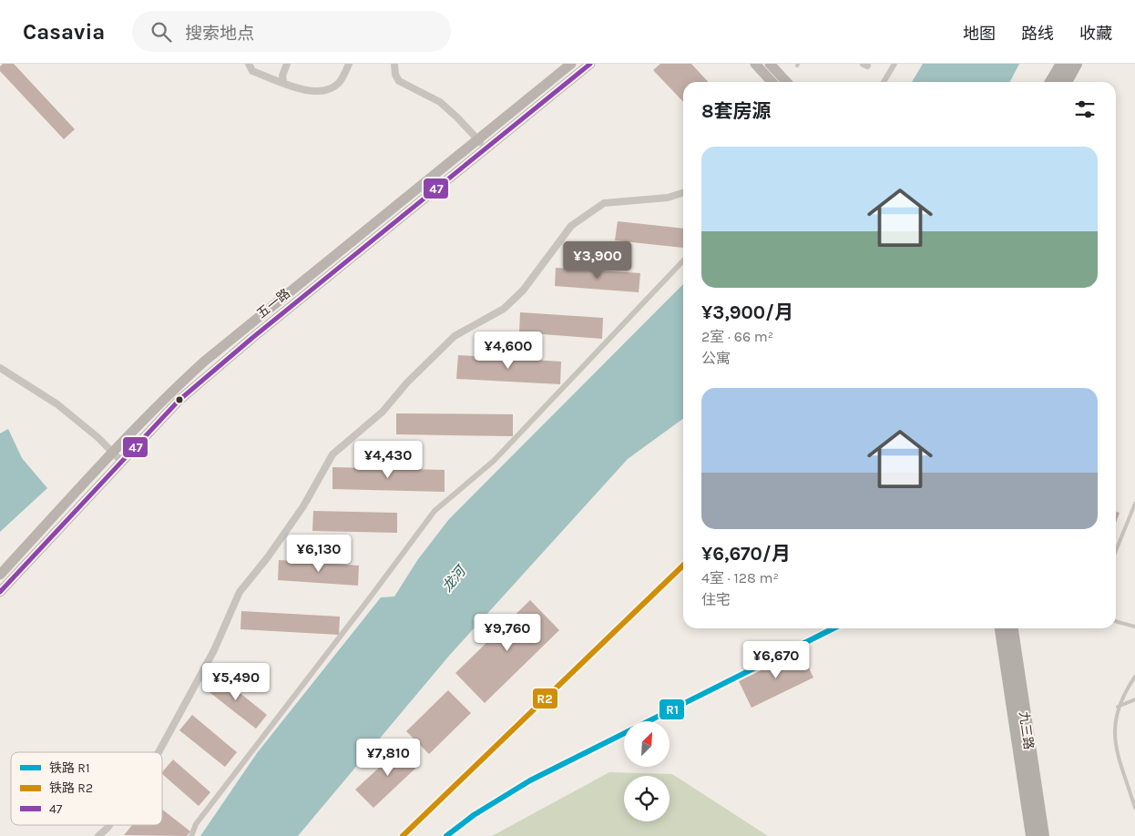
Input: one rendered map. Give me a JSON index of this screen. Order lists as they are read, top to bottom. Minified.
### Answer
{"streets":{"highway":["九三路"],"main road":["五一路"]},"water":["龙河"],"lines":["transit line 47","rail line R2","rail line R1"],"legend":["铁路 R1","铁路 R2","47"],"north":"top right","page":{"header":"Casavia","search":"搜索地点","nav":["地图","路线","收藏"],"heading":"8套房源","list":[{"name":"¥3,900/月","note":"2室 · 66 m² · 公寓"},{"name":"¥6,670/月","note":"4室 · 128 m² · 住宅"}],"price":["¥3,900","¥4,600","¥4,430","¥6,130","¥9,760","¥6,670","¥5,490","¥7,810"]}}
